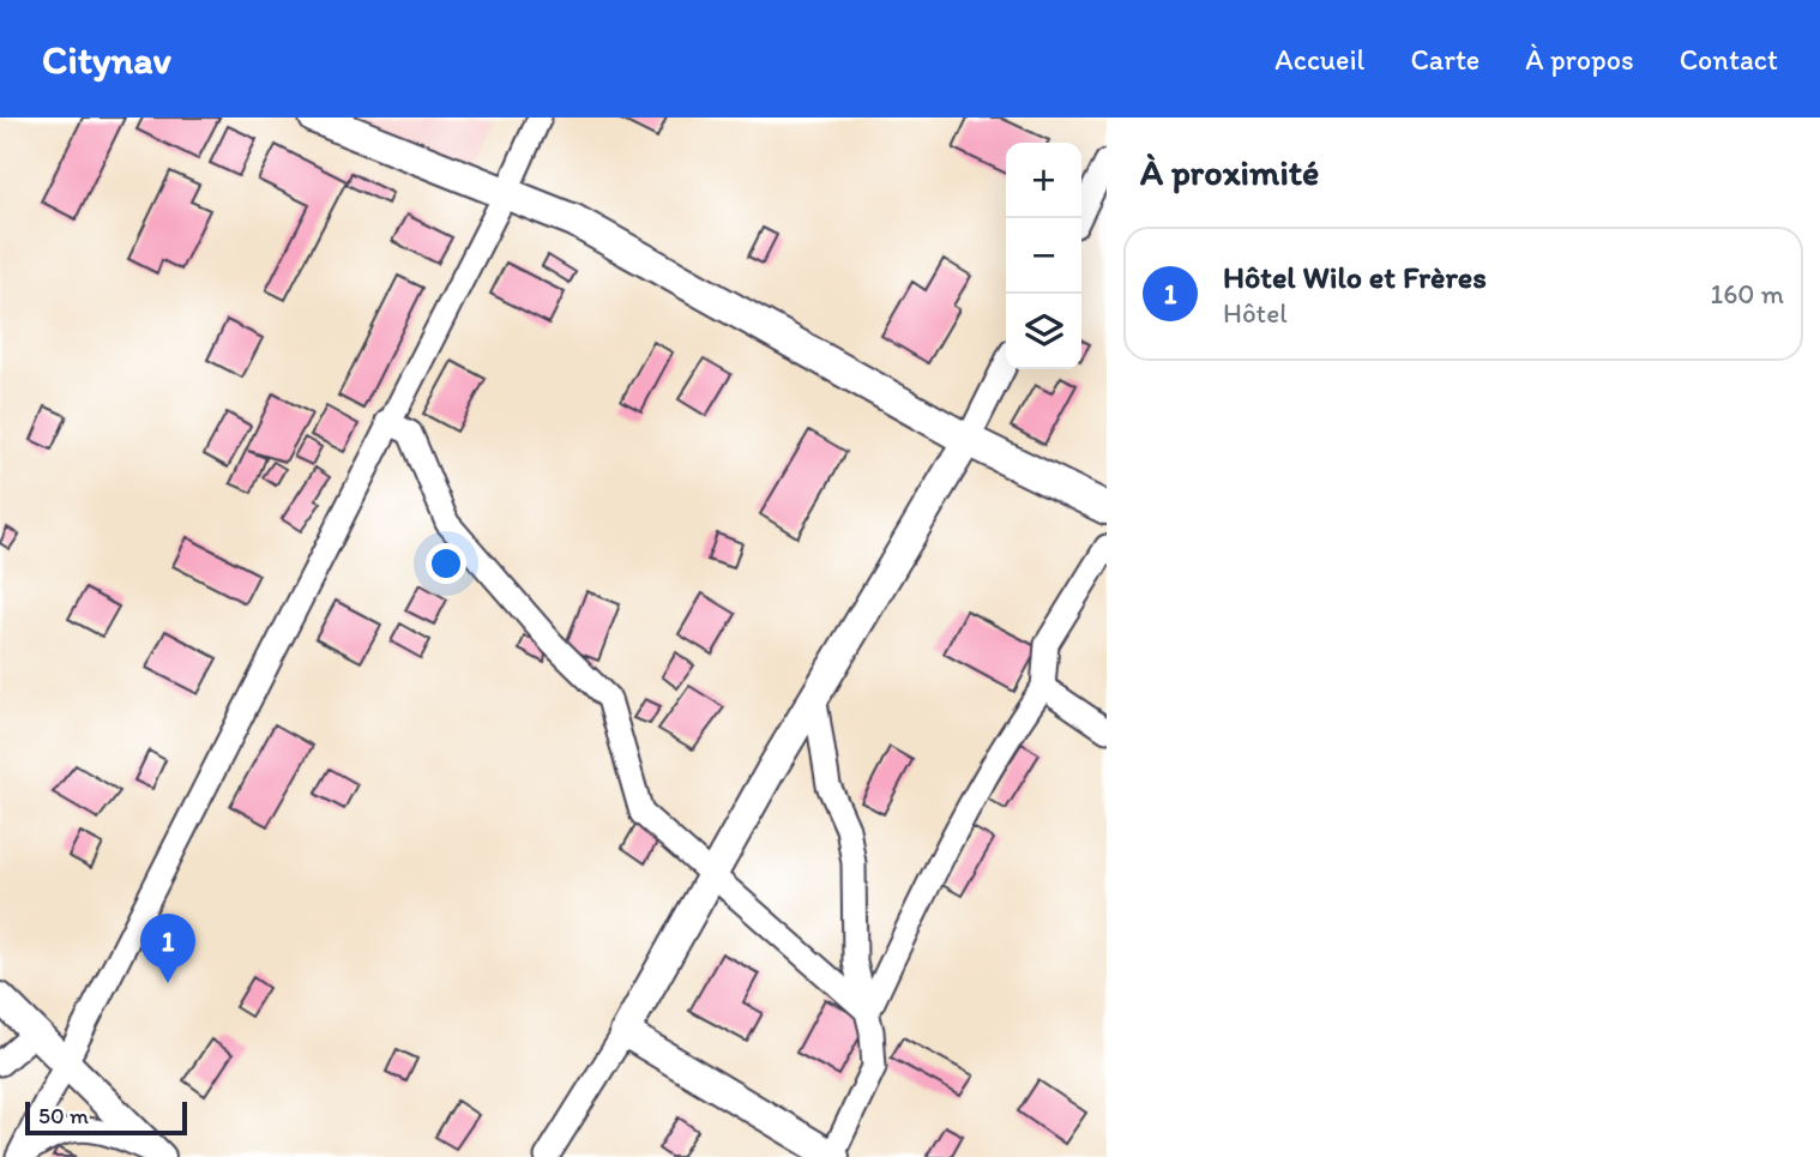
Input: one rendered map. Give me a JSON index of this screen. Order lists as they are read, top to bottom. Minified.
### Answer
{"scale_bar":"50 m","page":{"header":"Citynav","nav":["Accueil","Carte","À propos","Contact"],"heading":"À proximité","map_buttons":["+","−"],"list":[{"mark":"1","name":"Hôtel Wilo et Frères","note":"Hôtel","value":"160 m"}],"pins":"1","scale":"50 m"}}
